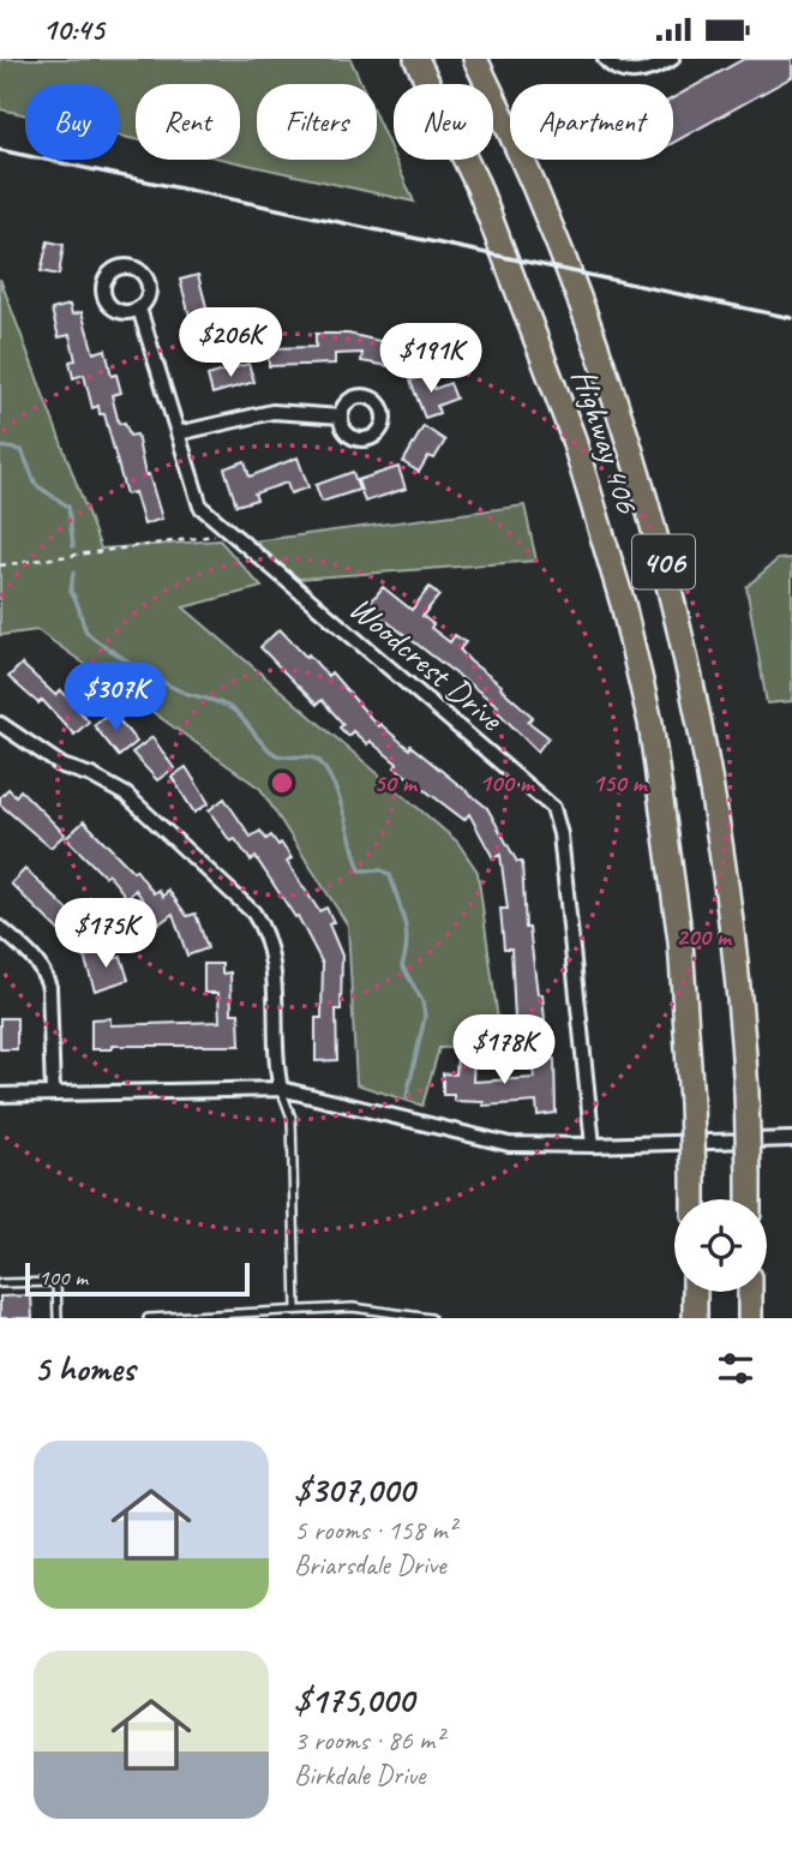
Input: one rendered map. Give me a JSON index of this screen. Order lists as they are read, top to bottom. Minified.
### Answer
{"streets":{"highway":["Highway 406","406"],"street":["Woodcrest Drive"]},"scale_bar":"100 m","page":{"status":"10:45","chip":["Buy","Rent","Filters","New","Apartment"],"price":["$206K","$191K","$307K","$175K","$178K"],"scale":"100 m","heading":"5 homes","list":[{"name":"$307,000","note":"5 rooms · 158 m² · Briarsdale Drive"},{"name":"$175,000","note":"3 rooms · 86 m² · Birkdale Drive"}]},"rings":["50 m","100 m","150 m","200 m"]}
